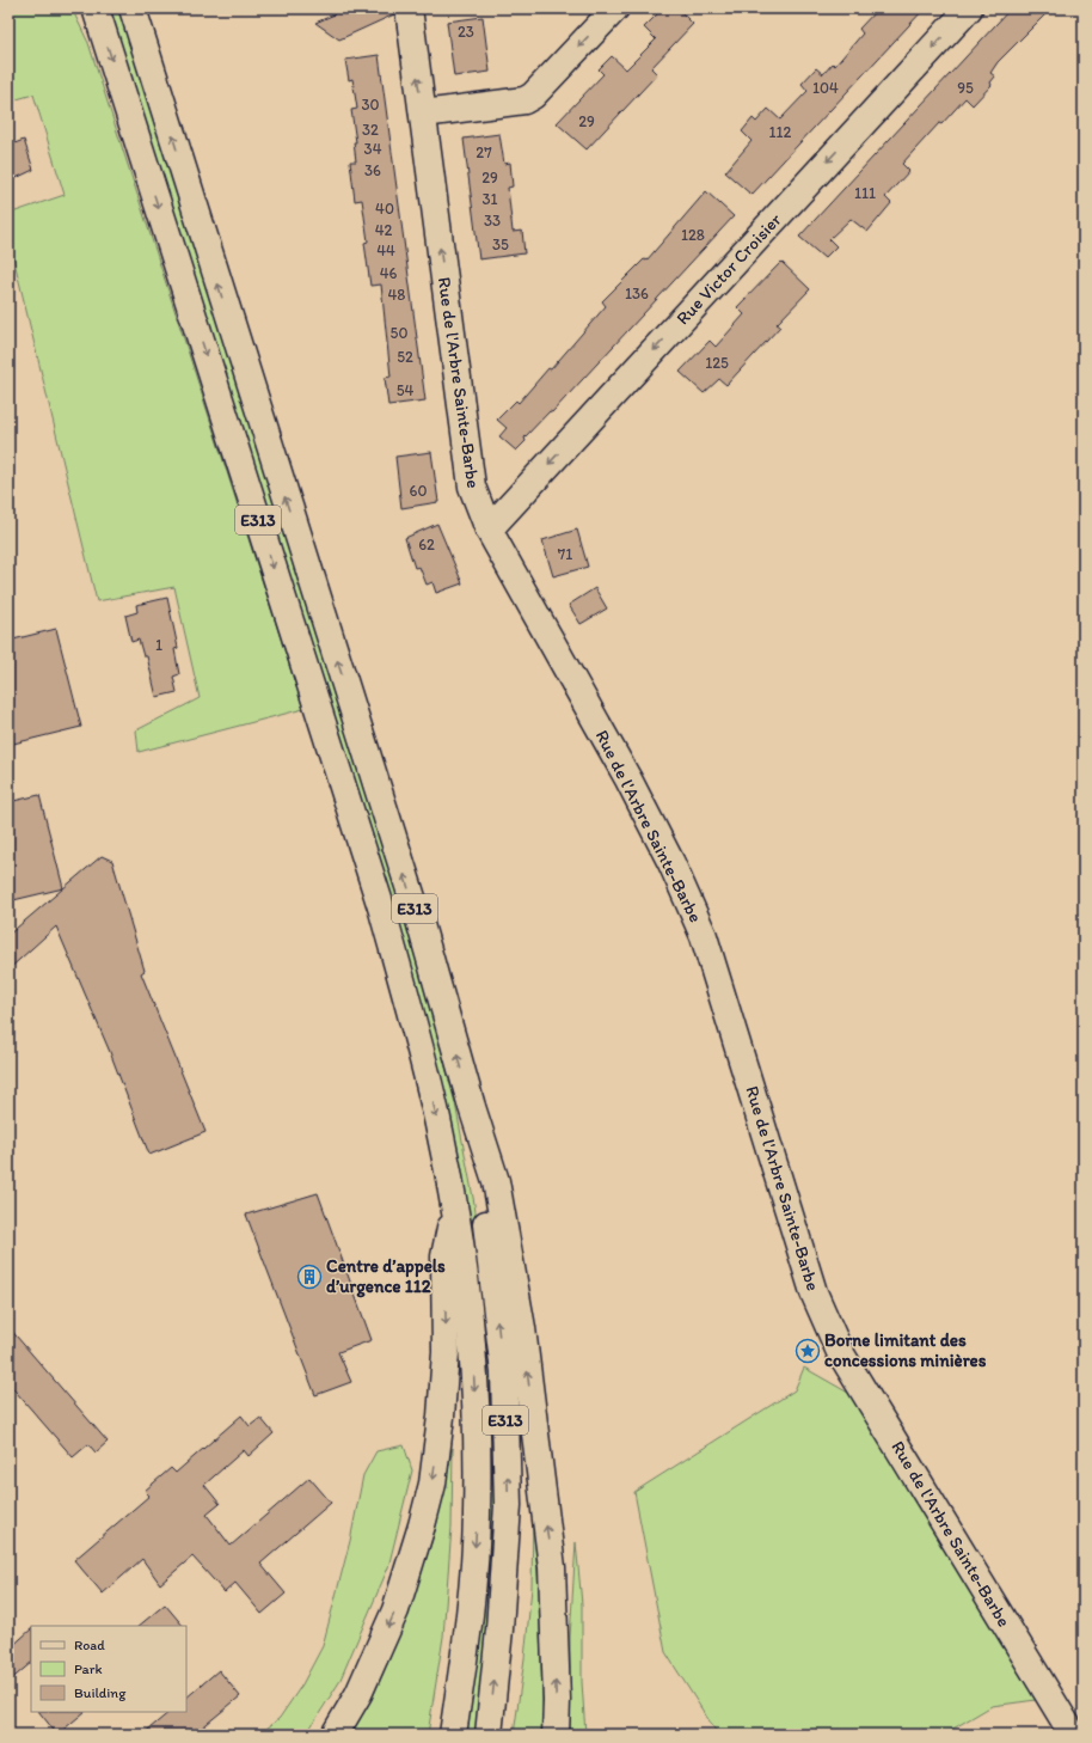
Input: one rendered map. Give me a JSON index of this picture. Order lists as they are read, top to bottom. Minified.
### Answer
{"streets":{"main road":["Rue Victor Croisier","Rue de l'Arbre Sainte-Barbe","E313"]},"crossings":[["Rue Victor Croisier","Rue de l'Arbre Sainte-Barbe"]],"one_way":["Rue Victor Croisier"],"places":{"building":["Centre d’appels d’urgence 112"],"place":["Borne limitant des concessions minières"]},"house_numbers":["23","104","95","30","29","32","112","34","27","36","29","111","31","40","33","42","128","35","44","46","136","48","50","52","125","54","60","62","71","1"],"legend":["Road","Park","Building"]}
